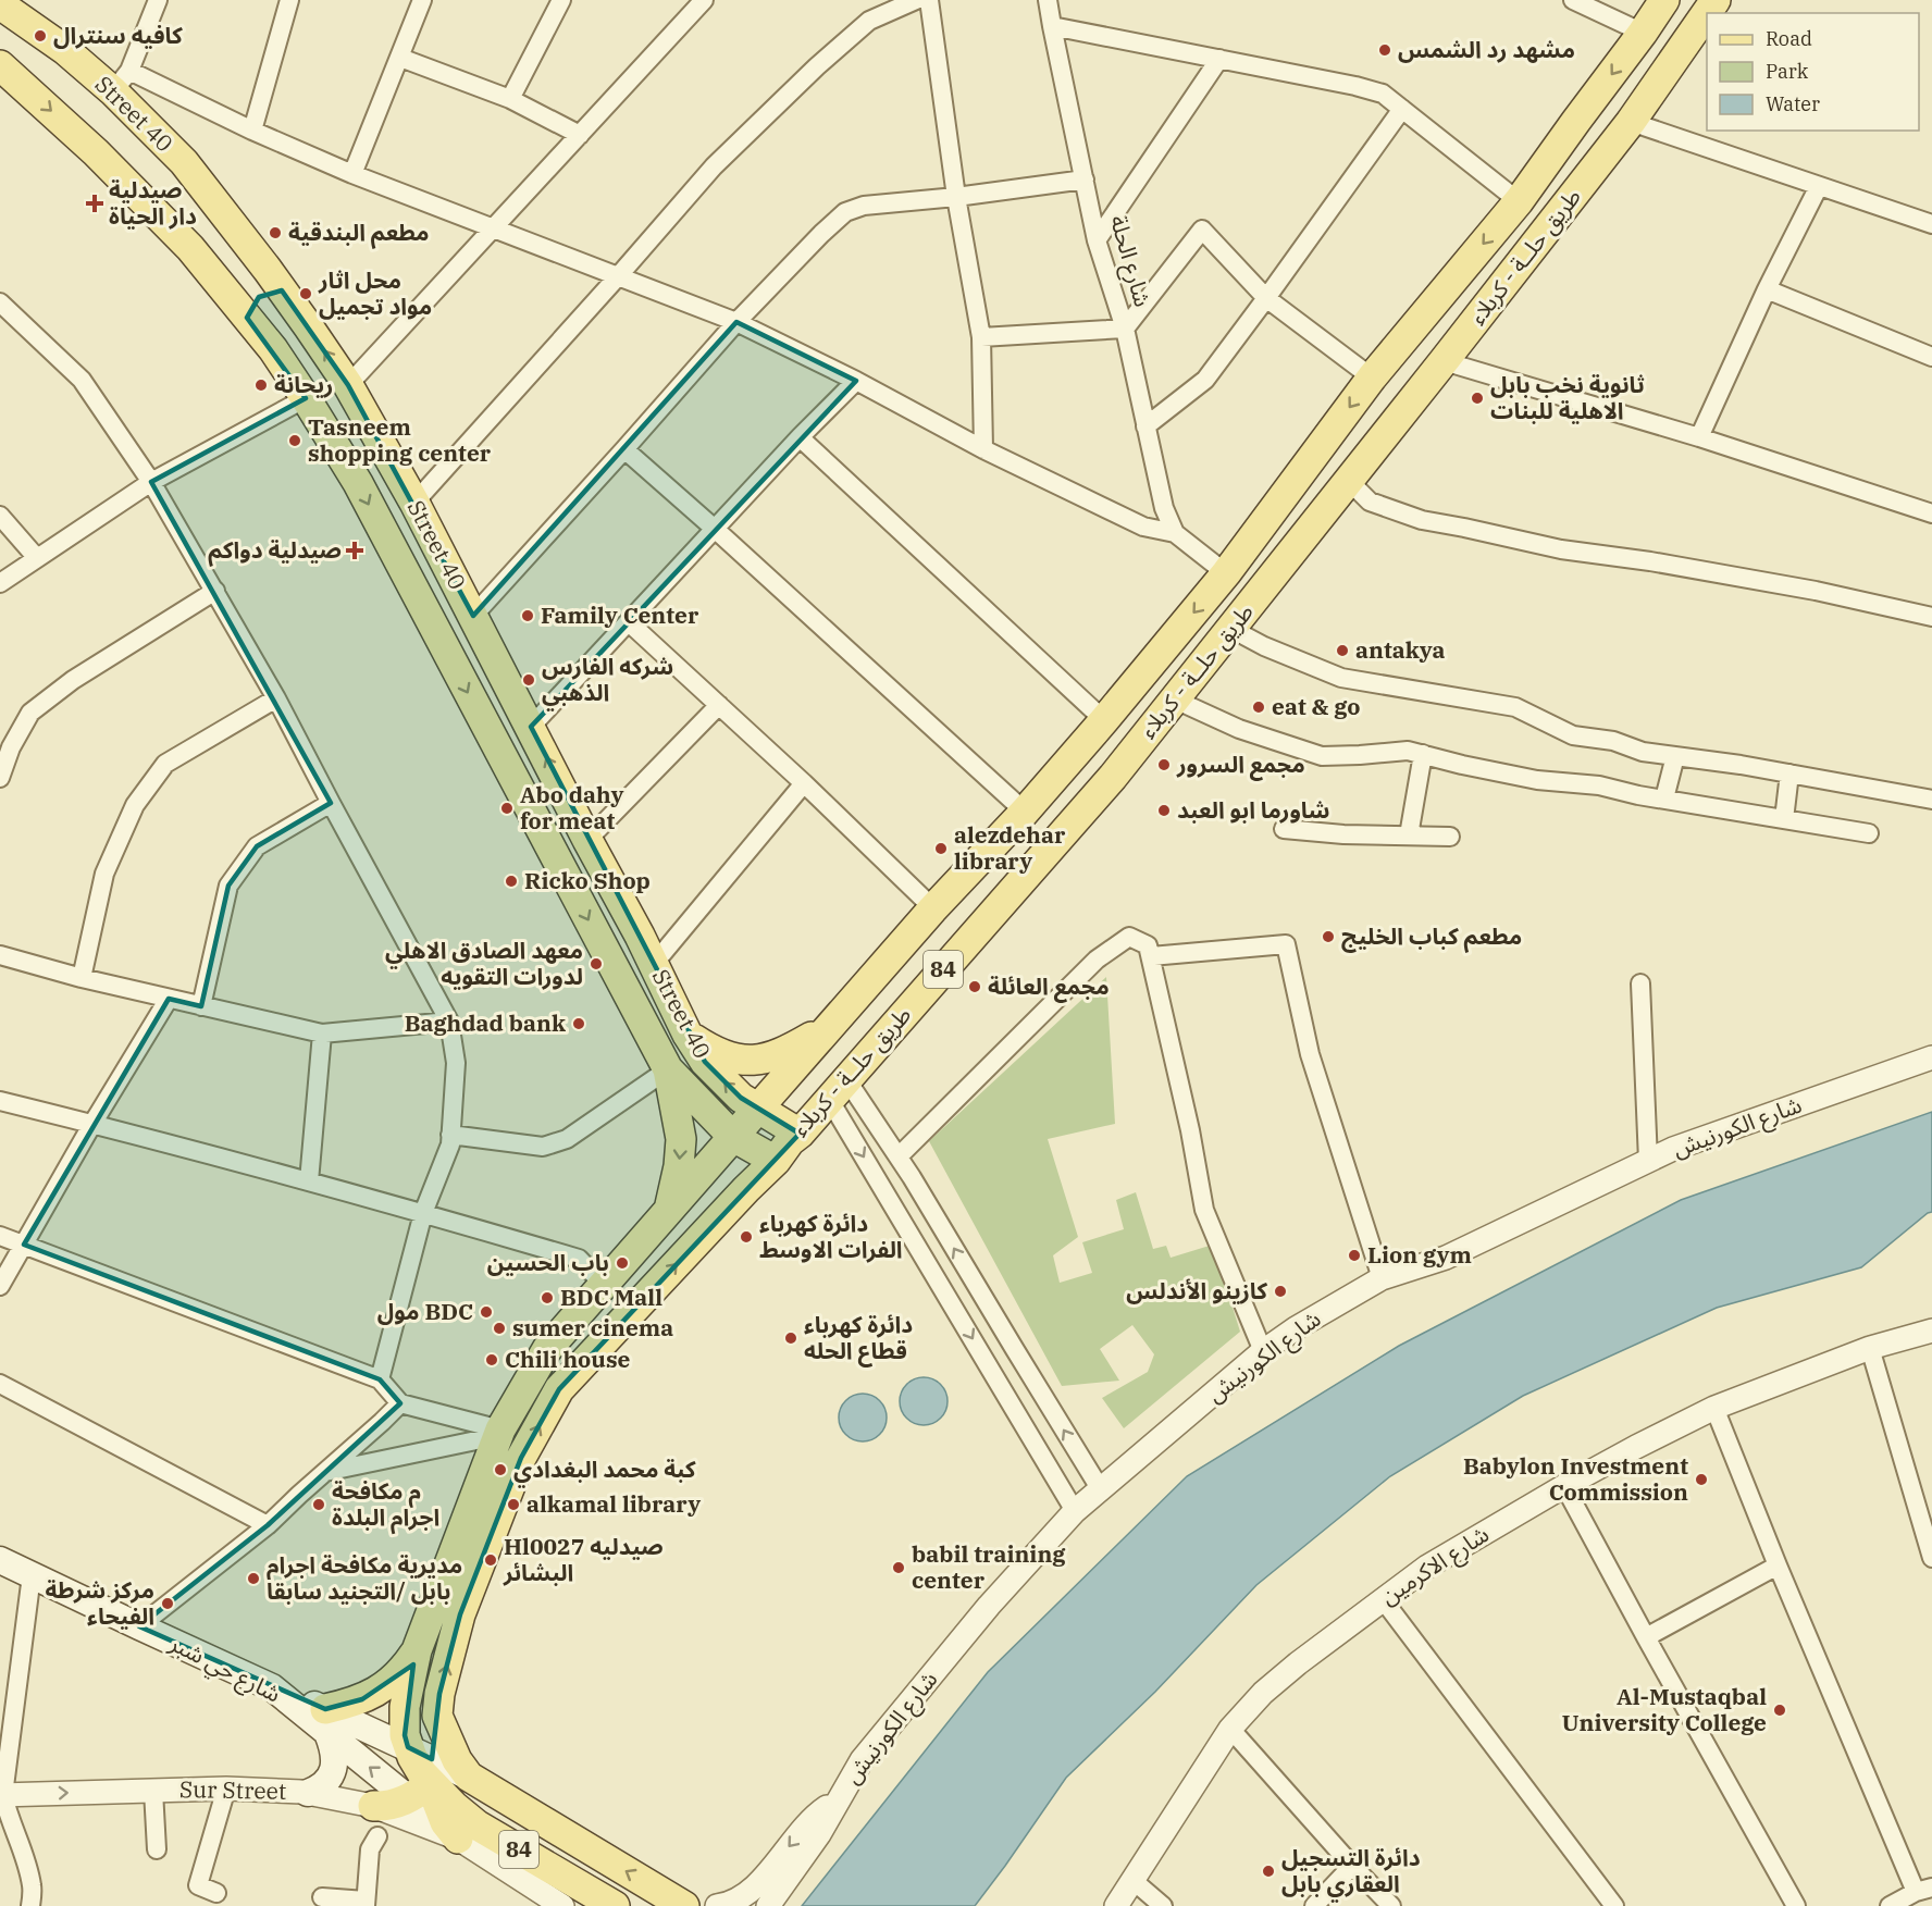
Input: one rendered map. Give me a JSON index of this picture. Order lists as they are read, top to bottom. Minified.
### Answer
{"streets":{"main road":["Street 40","طريق حلــة - كربلاء","84","شارع حي شبر"],"street":["شارع الحلة","شارع الكورنيش","شارع الاكرمين","Sur Street"]},"crossings":[["Street 40","طريق حلــة - كربلاء"],["طريق حلــة - كربلاء","84"]],"places":{"other":["كافيه سنترال","مشهد رد الشمس","مطعم البندقية","محل اثار مواد تجميل","ريحانة","ثانوية نخب بابل الاهلية للبنات","Tasneem shopping center","Family Center","antakya","شركه الفارس الذهبي","eat & go","مجمع السرور","Abo dahy for meat","شاورما ابو العبد","alezdehar library","Ricko Shop","مطعم كباب الخليج","معهد الصادق الاهلي لدورات التقويه","مجمع العائلة","Baghdad bank","دائرة كهرباء الفرات الاوسط","Lion gym","باب الحسين","كازينو الأندلس","BDC Mall","مول BDC","sumer cinema","دائرة كهرباء قطاع الحله","Chili house","كبة محمد البغدادي","Babylon Investment Commission","م مكافحة اجرام البلدة","alkamal library","Hl0027 صيدليه البشائر","babil training center","مديرية مكافحة اجرام بابل /التجنيد سابقا","مركز شرطة الفيحاء","Al-Mustaqbal University College","دائرة التسجيل العقاري بابل"],"health":["صيدلية دار الحياة","صيدلية دواكم"]},"legend":["Road","Park","Water"]}
